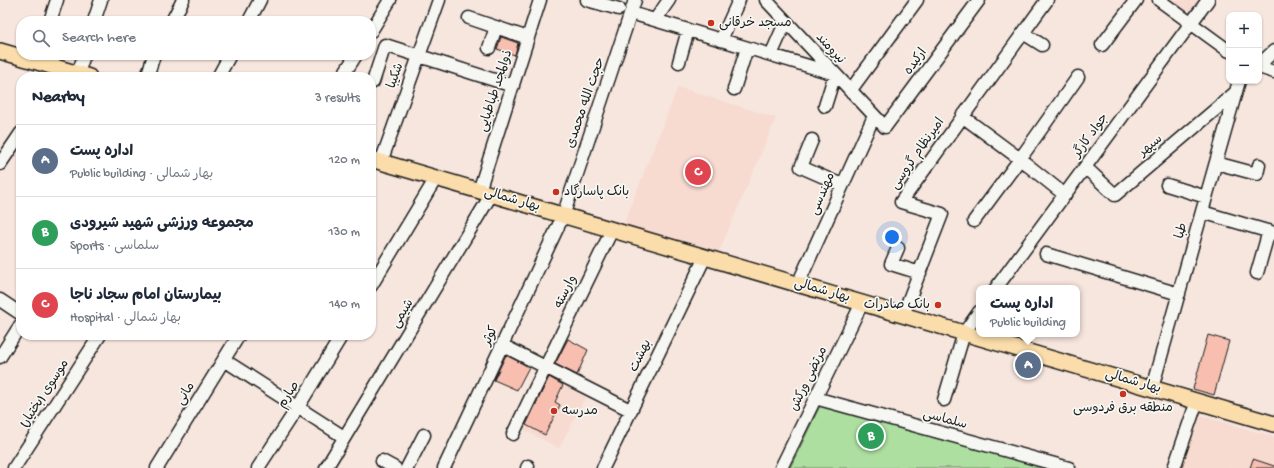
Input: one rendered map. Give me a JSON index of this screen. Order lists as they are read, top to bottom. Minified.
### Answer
{"streets":{"main road":["بهار شمالی"],"street":["نیرومند","ارکیده","شکیبا","ذوالمجد طباطبایی","حجت الله محمدی","جواد کارگر","سپهر","امیرنظام گروسی","مهندسی","طبا","وارسته","شیمی","کوثر","بهشت","مرتضی ورکش","موسوی (بختیار)","مانی","صارم","سلماسی"]},"crossings":[["نیرومند","ارکیده"],["نیرومند","مهندسی"],["ارکیده","مهندسی"],["شکیبا","بهار شمالی"],["ذوالمجد طباطبایی","بهار شمالی"],["ذوالمجد طباطبایی","شیمی"],["حجت الله محمدی","بهار شمالی"],["حجت الله محمدی","کوثر"],["جواد کارگر","سپهر"],["سپهر","طبا"],["امیرنظام گروسی","بهار شمالی"],["مهندسی","بهار شمالی"],["بهار شمالی","طبا"],["بهار شمالی","وارسته"],["بهار شمالی","شیمی"],["بهار شمالی","کوثر"],["بهار شمالی","بهشت"],["بهار شمالی","مرتضی ورکش"],["مرتضی ورکش","سلماسی"]],"places":["مسجد خرقانی","بانک پاسارگاد","بانک صادرات","منطقه برق فردوسی","مدرسه"],"page":{"map_buttons":["+","−"],"search":"Search here","heading":["Nearby","3 results"],"list":[{"mark":"A","name":"اداره پست","note":"Public building · بهار شمالی","value":"120 m"},{"mark":"B","name":"مجموعه ورزشی شهید شیرودی","note":"Sports · سلماسی","value":"130 m"},{"mark":"C","name":"بیمارستان امام سجاد ناجا","note":"Hospital · بهار شمالی","value":"140 m"}],"pins":["C","A","B"],"popup":["اداره پست","Public building"]}}
